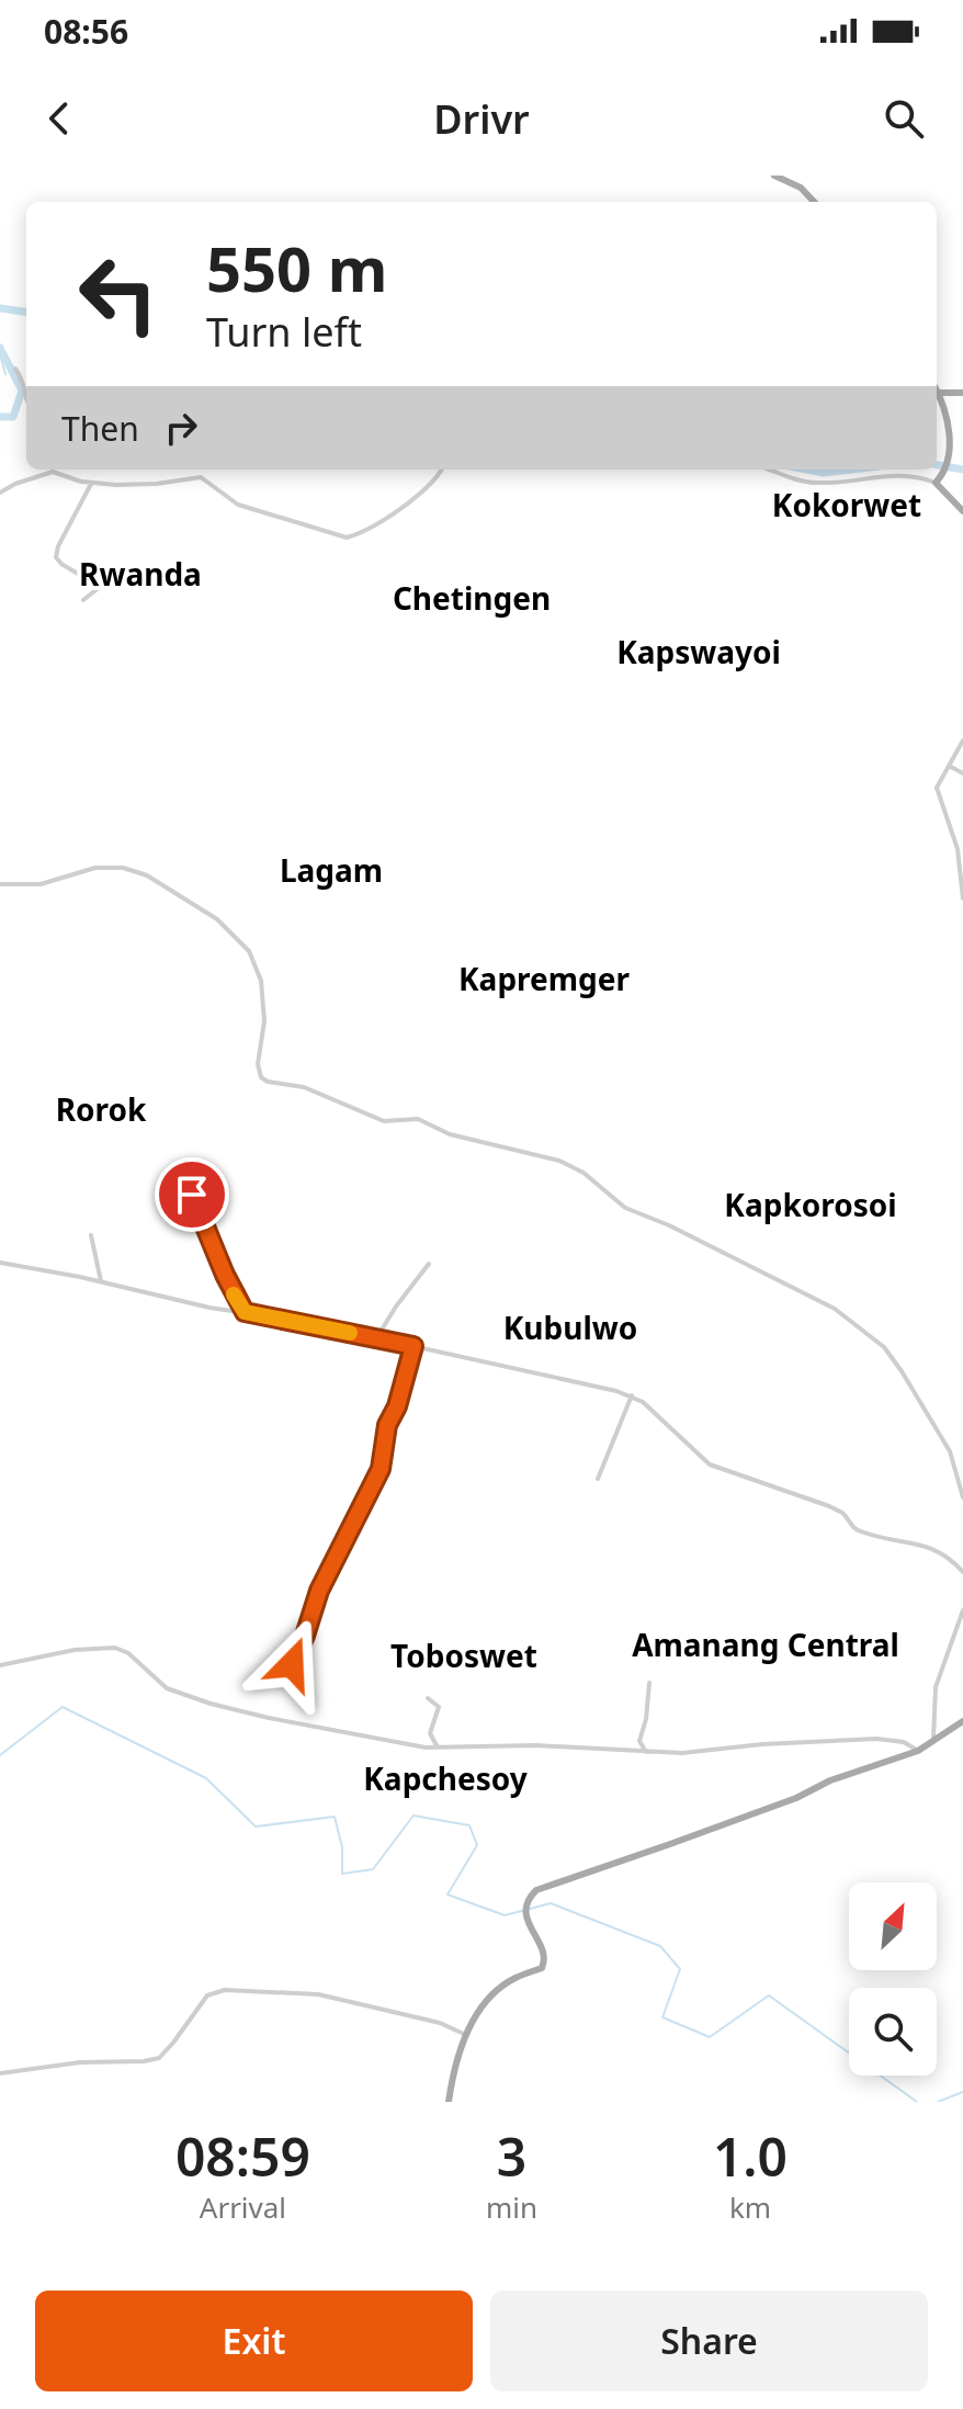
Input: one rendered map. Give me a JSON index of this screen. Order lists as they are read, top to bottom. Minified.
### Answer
{"districts":["Kokorwet","Rwanda","Chetingen","Kapswayoi","Lagam","Kapremger","Rorok","Kapkorosoi","Kubulwo","Amanang Central","Toboswet","Kapchesoy"],"north":"top right","page":{"status":"08:56","header":"Drivr","turn":["550 m","Turn left"],"then":"Then","eta":["08:59","Arrival","3","min","1.0","km"],"buttons":["Exit","Share"]}}
